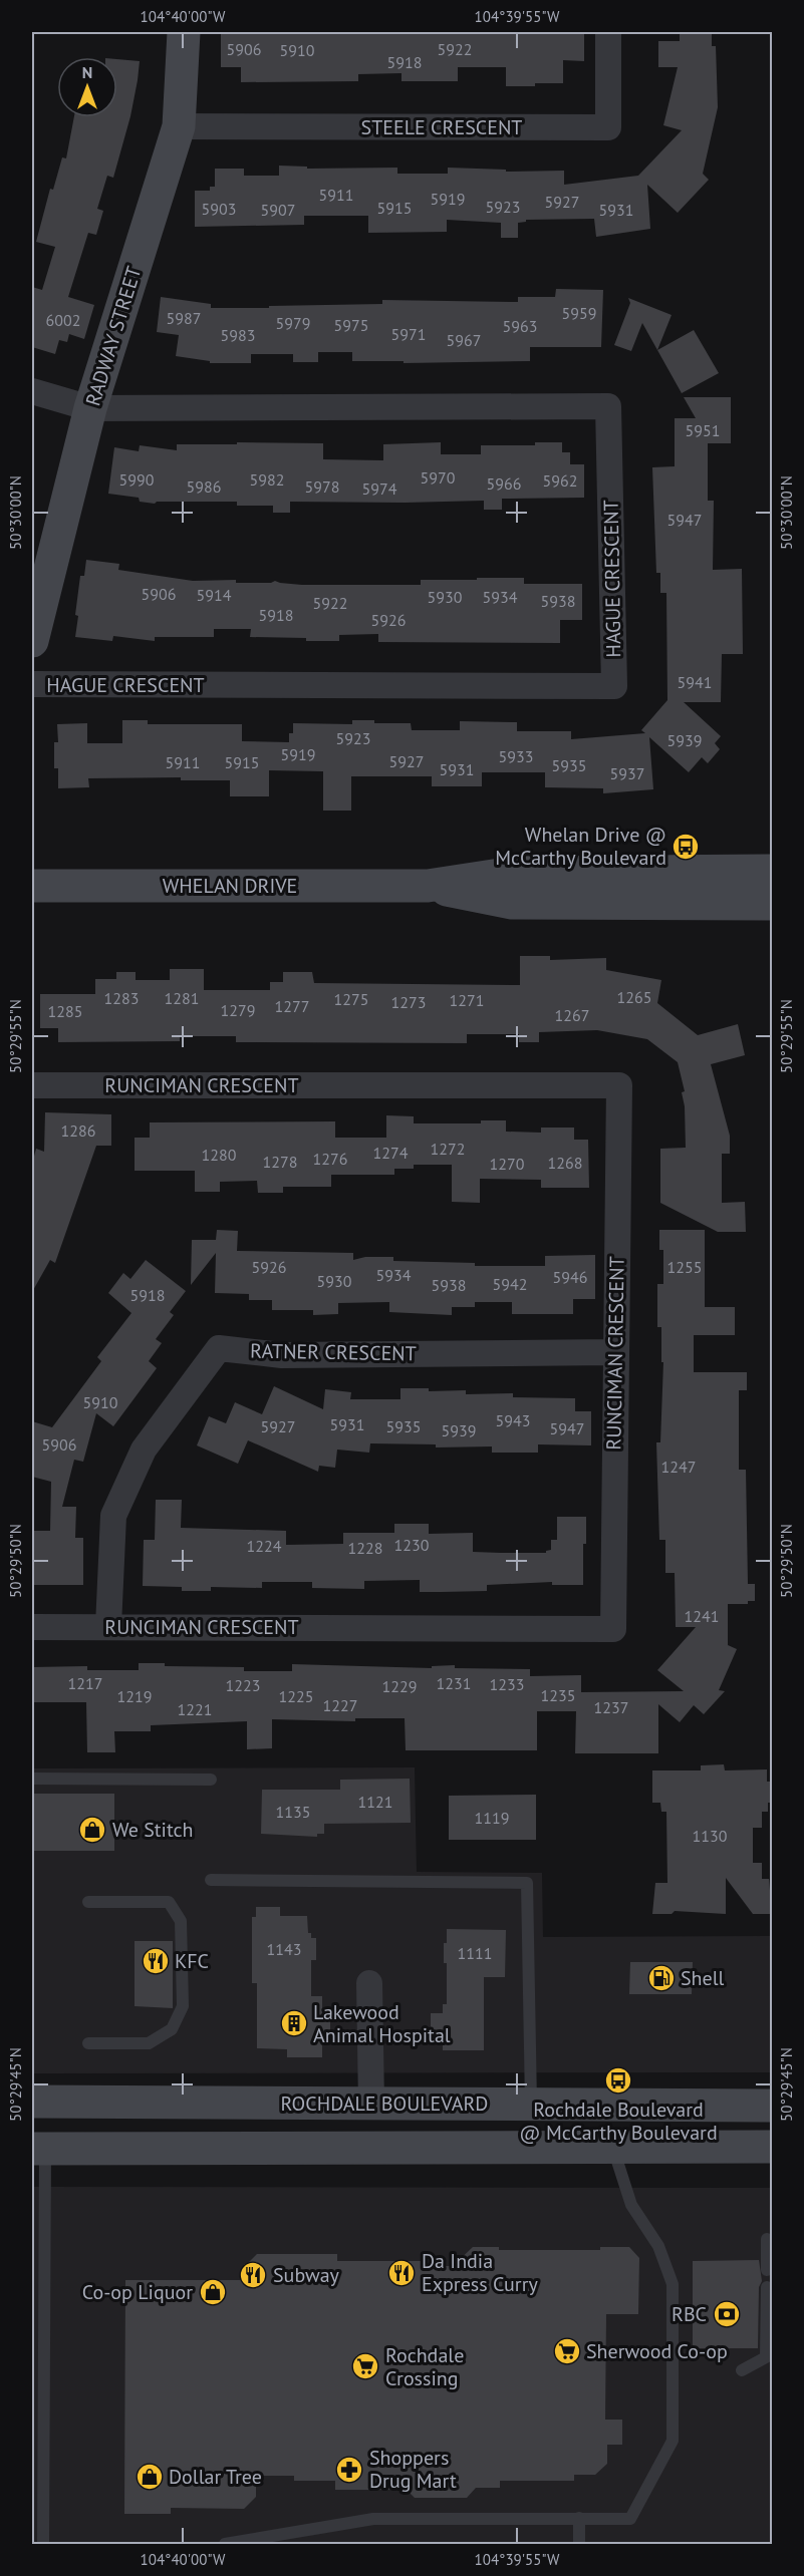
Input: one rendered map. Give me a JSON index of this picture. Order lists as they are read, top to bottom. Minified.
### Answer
{"streets":{"street":["STEELE CRESCENT","RADWAY STREET","HAGUE CRESCENT","WHELAN DRIVE","RUNCIMAN CRESCENT","RATNER CRESCENT","ROCHDALE BOULEVARD"]},"crossings":[["STEELE CRESCENT","RADWAY STREET"],["RADWAY STREET","HAGUE CRESCENT"],["RUNCIMAN CRESCENT","RATNER CRESCENT"]],"places":{"bus stop":["Whelan Drive @ McCarthy Boulevard","Rochdale Boulevard @ McCarthy Boulevard"],"shop":["We Stitch","Co-op Liquor","Dollar Tree"],"restaurant":["KFC","Da India Express Curry","Subway"],"fuel station":["Shell"],"building":["Lakewood Animal Hospital"],"bank":["RBC"],"supermarket":["Sherwood Co-op","Rochdale Crossing"],"pharmacy":["Shoppers Drug Mart"]},"house_numbers":["5906","5922","5910","5918","5911","5919","5927","5923","5915","5903","5907","5931","5959","5987","6002","5979","5975","5963","5971","5983","5967","5951","5970","5990","5982","5962","5966","5986","5978","5974","5947","5906","5914","5930","5934","5938","5922","5918","5926","5941","5923","5939","5919","5933","5927","5911","5915","5935","5931","5937","1265","1283","1281","1275","1271","1273","1277","1279","1285","1267","1286","1272","1274","1280","1276","1278","1268","1270","5926","1255","5934","5946","5930","5942","5938","5918","5910","5943","5931","5927","5935","5947","5939","5906","1247","1230","1224","1228","1241","1217","1231","1233","1223","1229","1235","1219","1225","1227","1237","1221","1121","1135","1119","1130","1143","1111"],"north":"top","coordinates":["104°40'00\"W","104°39'55\"W","50°30'00\"N","50°29'55\"N","50°29'50\"N","50°29'45\"N"]}
